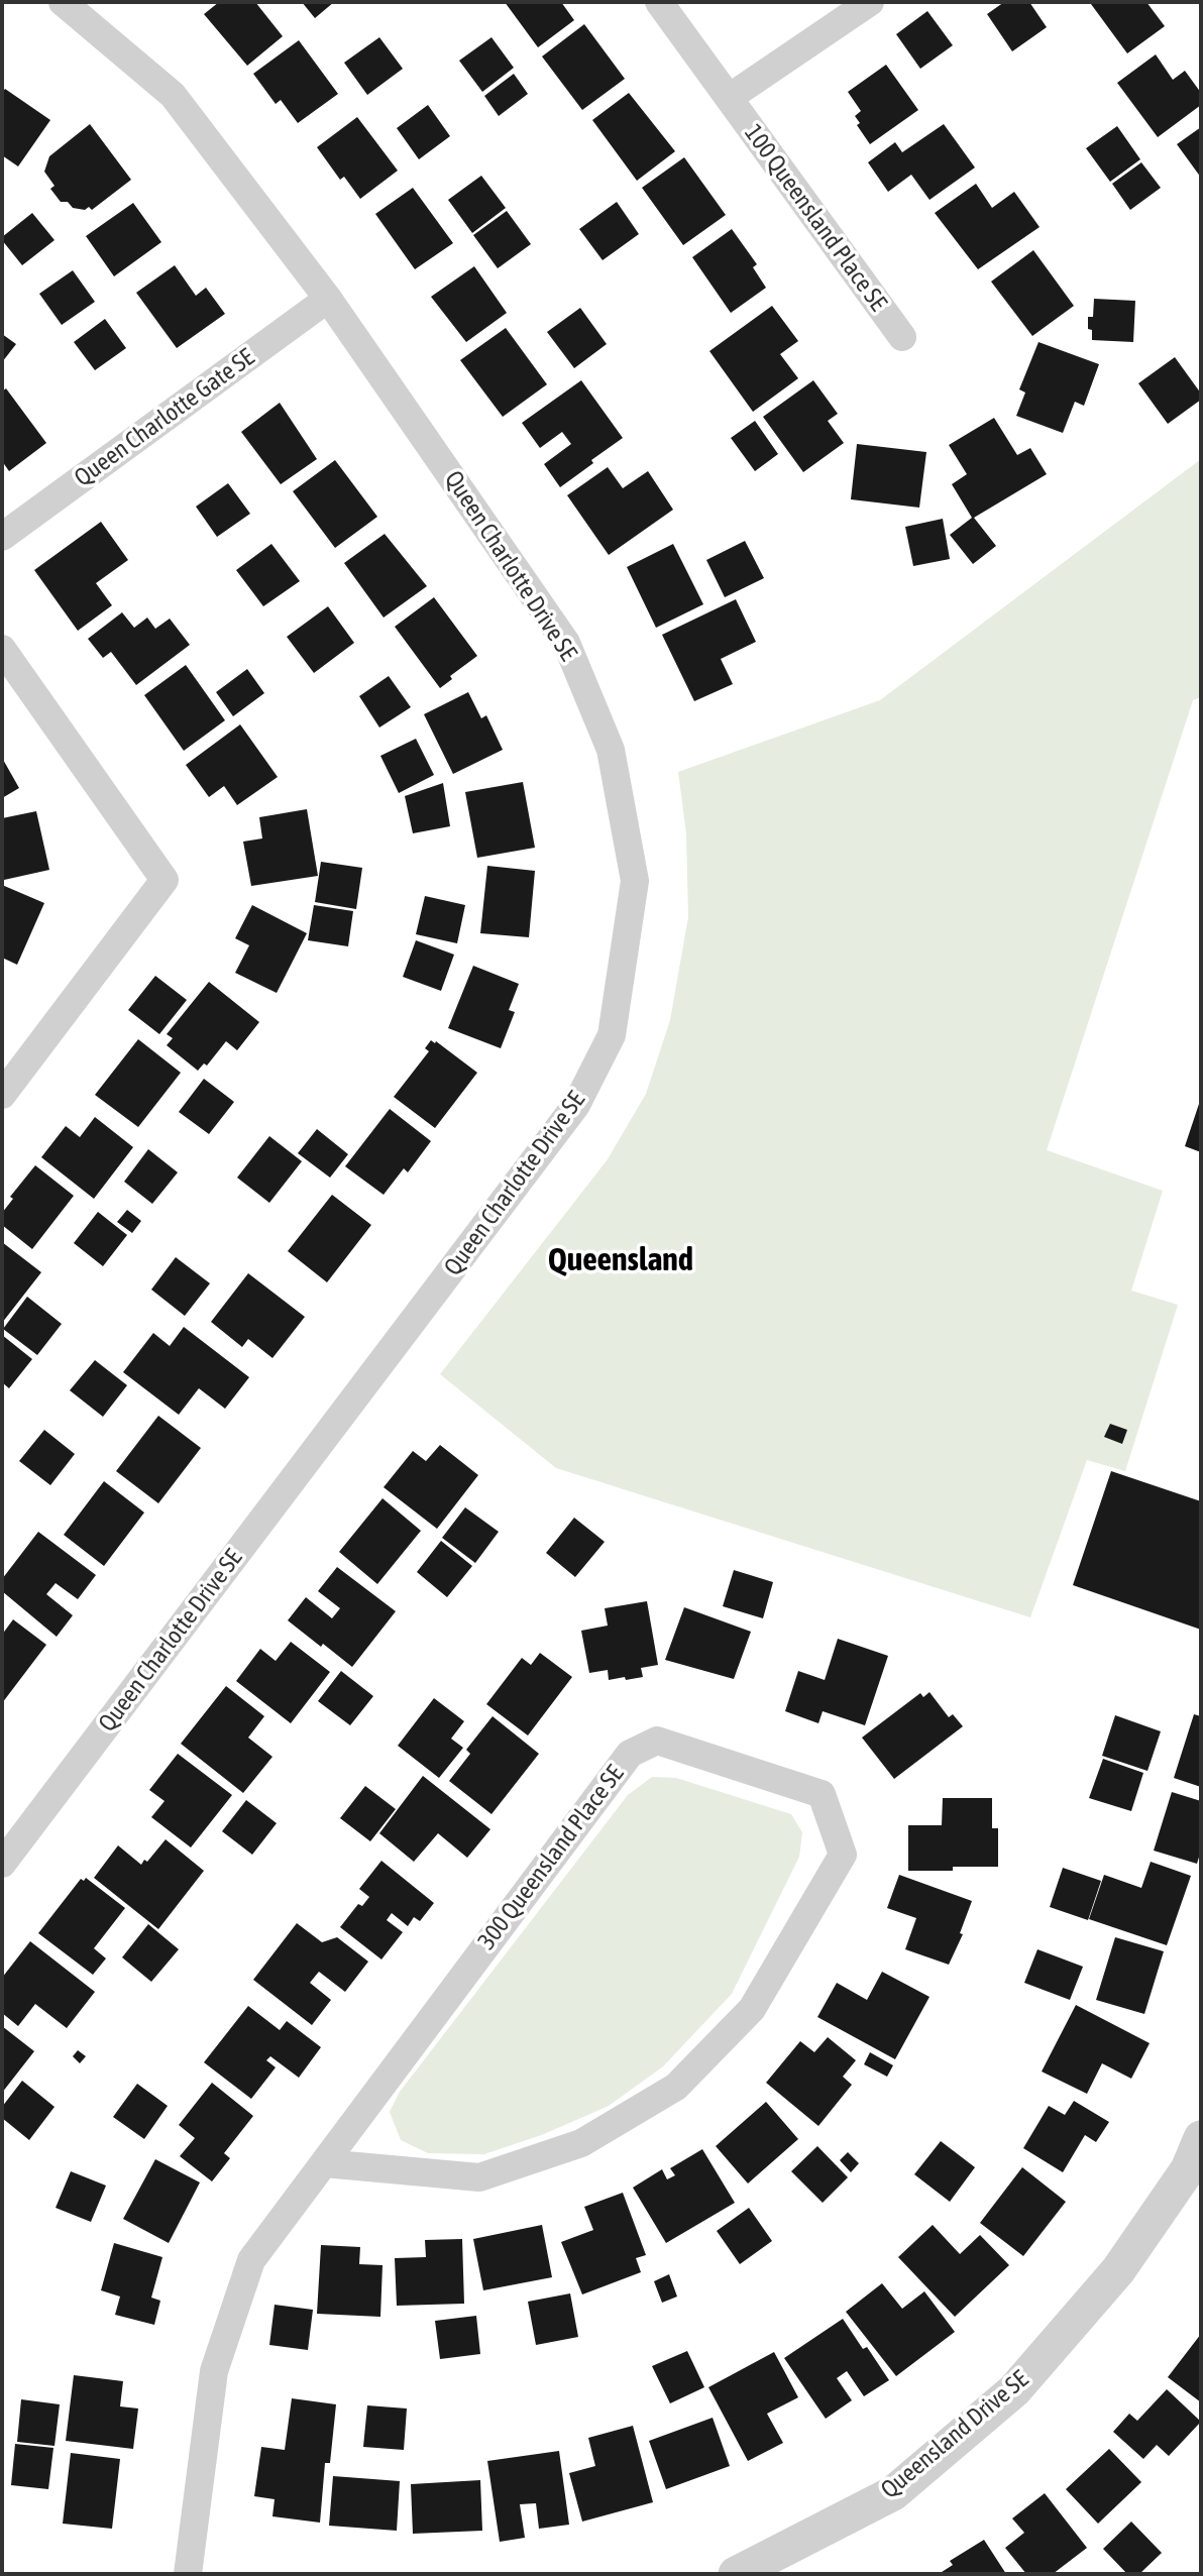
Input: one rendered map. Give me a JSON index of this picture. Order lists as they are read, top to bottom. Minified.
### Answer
{"streets":{"street":["100 Queensland Place SE","Queen Charlotte Gate SE","Queen Charlotte Drive SE","300 Queensland Place SE","Queensland Drive SE"]},"crossings":[["Queen Charlotte Gate SE","Queen Charlotte Drive SE"]],"districts":["Queensland"]}
